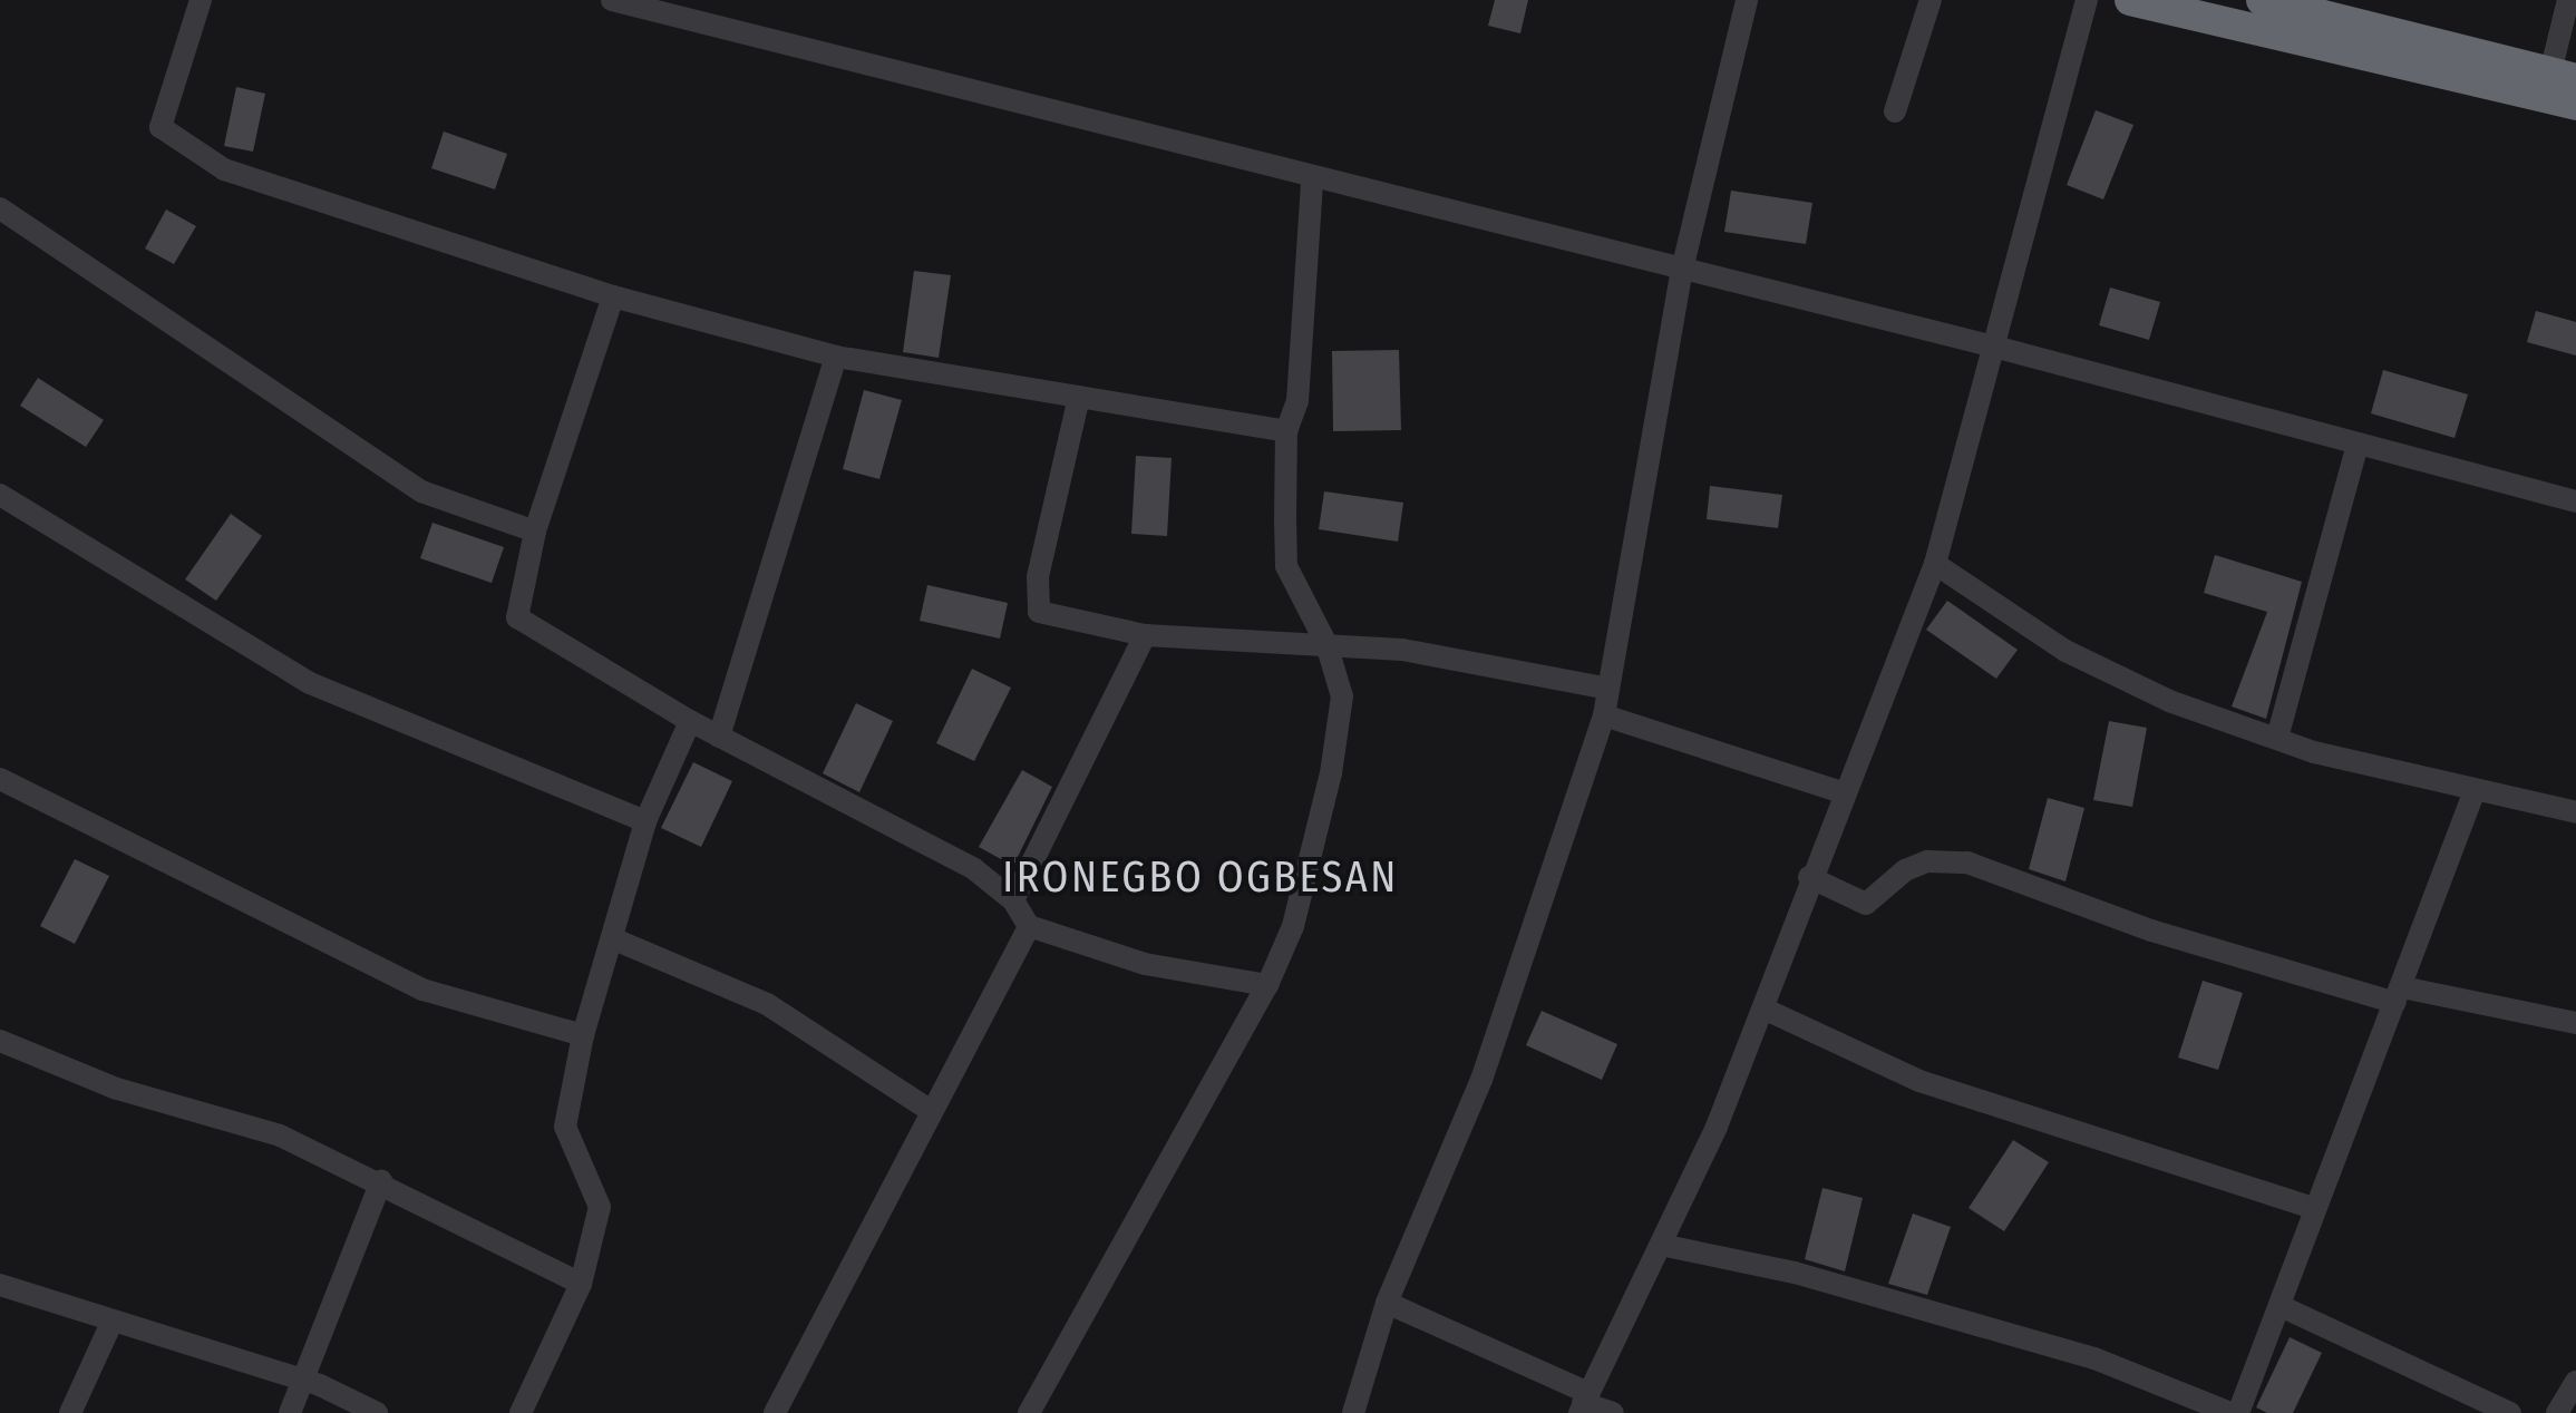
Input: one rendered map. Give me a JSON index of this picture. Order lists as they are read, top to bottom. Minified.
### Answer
{"districts":["IRONEGBO OGBESAN"]}
